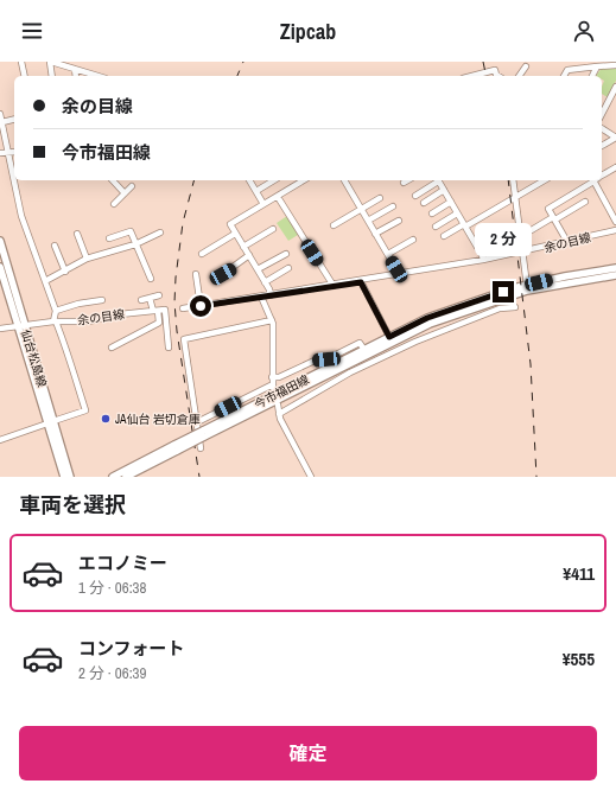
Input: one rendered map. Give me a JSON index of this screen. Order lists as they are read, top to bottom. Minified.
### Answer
{"streets":{"main road":["仙台松島線","今市福田線"],"street":["余の目線"]},"crossings":[["余の目線","仙台松島線"]],"places":["JA仙台 岩切倉庫"],"page":{"header":"Zipcab","banner":["余の目線","今市福田線"],"bubble":"2 分","heading":"車両を選択","list":[{"name":"エコノミー","note":"1 分 · 06:38","value":"¥411"},{"name":"コンフォート","note":"2 分 · 06:39","value":"¥555"}],"buttons":"確定"}}
